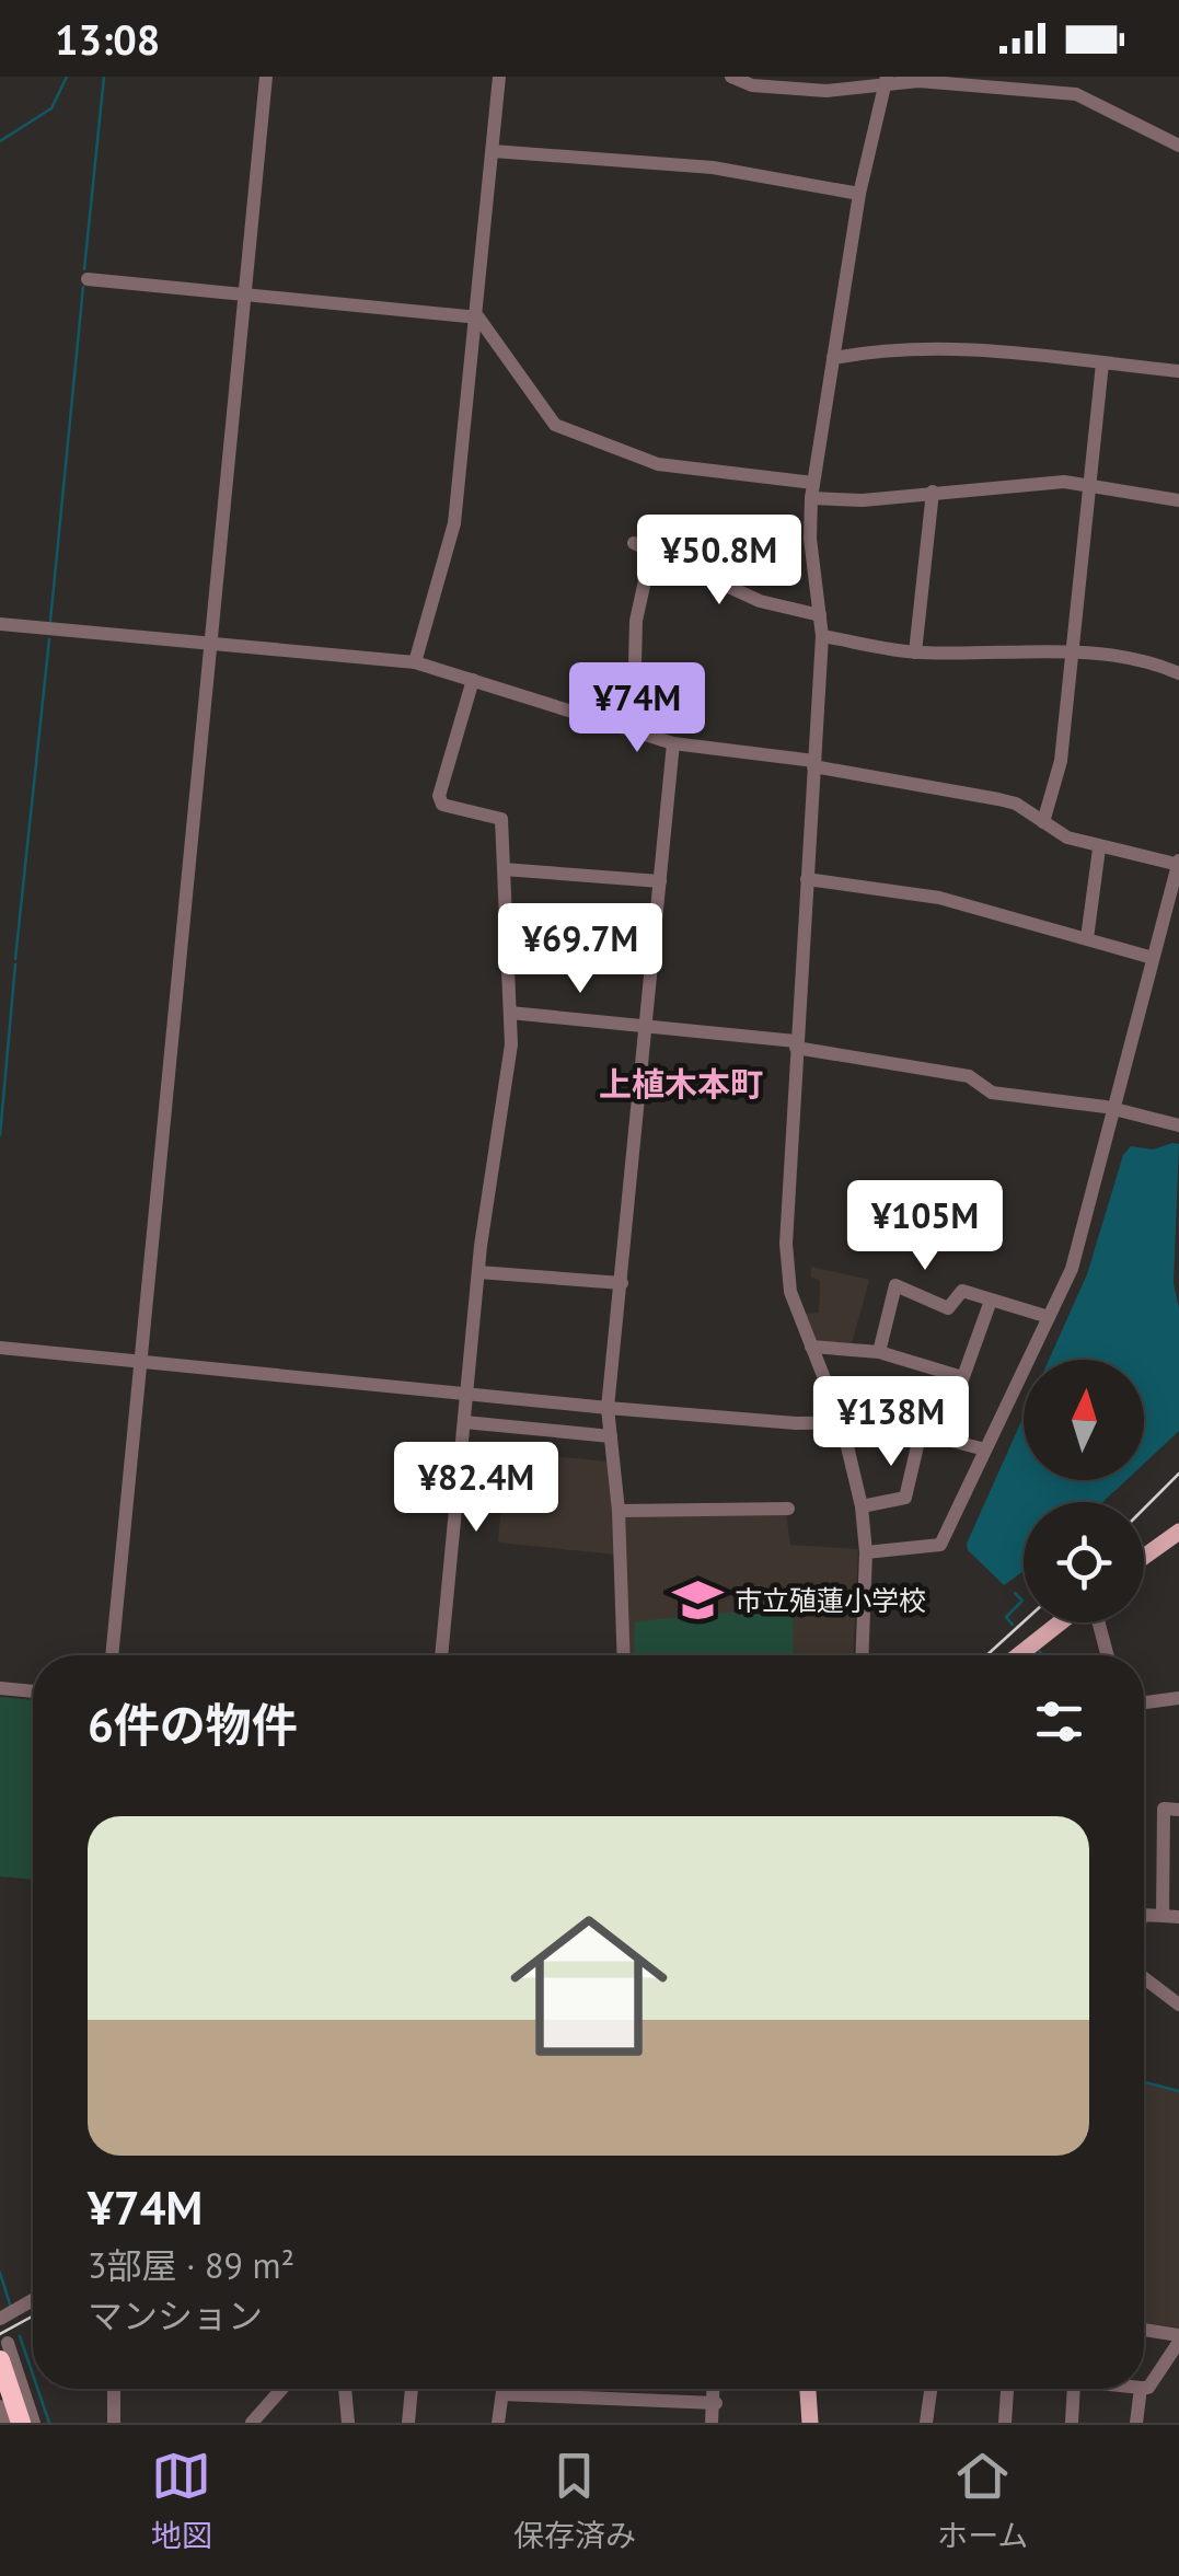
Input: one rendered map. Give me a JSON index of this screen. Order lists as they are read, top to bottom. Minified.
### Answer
{"districts":["上植木本町"],"places":{"school or university":["市立殖蓮小学校"]},"north":"top","page":{"status":"13:08","price":["¥50.8M","¥74M","¥69.7M","¥105M","¥138M","¥82.4M"],"heading":"6件の物件","list":[{"name":"¥74M","note":"3部屋 · 89 m² · マンション"}],"tabs":["地図","保存済み","ホーム"]}}
